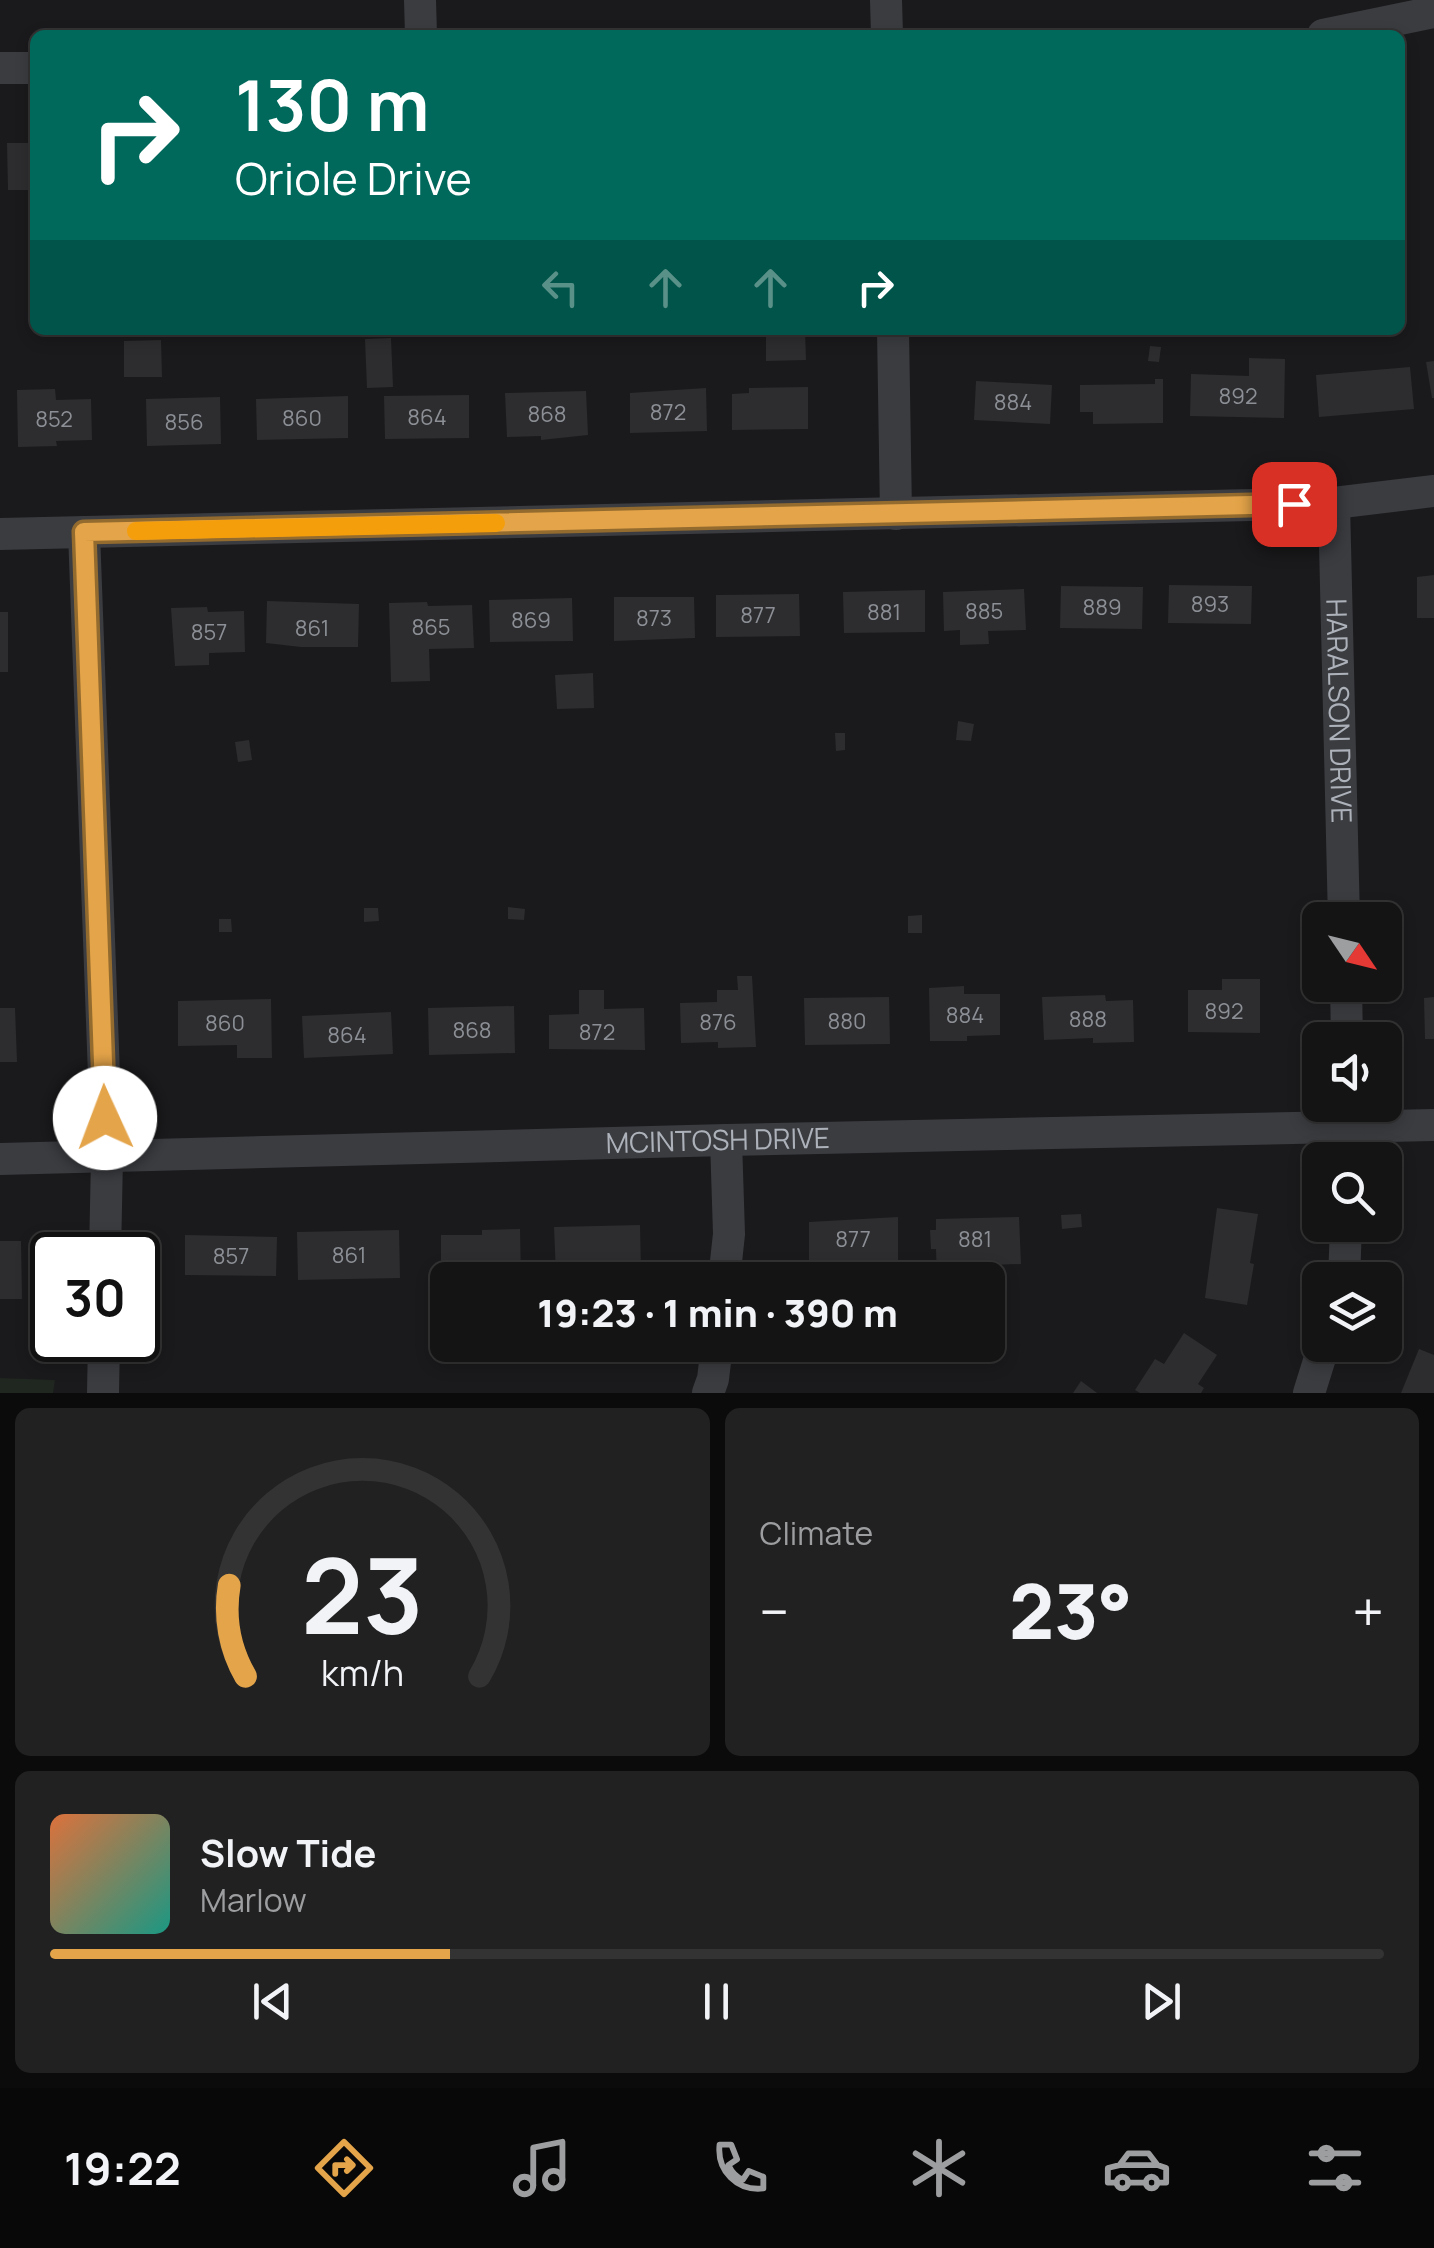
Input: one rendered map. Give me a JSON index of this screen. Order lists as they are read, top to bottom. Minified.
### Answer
{"streets":{"street":["HARALSON DRIVE","MCINTOSH DRIVE"]},"house_numbers":["892","884","872","868","864","860","852","856","893","889","885","881","877","873","869","865","861","857","892","884","888","880","876","860","868","872","864","877","881","861","857"],"north":"bottom right","page":{"turn":["130 m","Oriole Drive"],"limit":"30","trip":"19:23 · 1 min · 390 m","tile":"Climate","heat":["−","23°","+"],"song":["Slow Tide","Marlow"],"tabs":"19:22","gauge":["23","km/h"]}}
